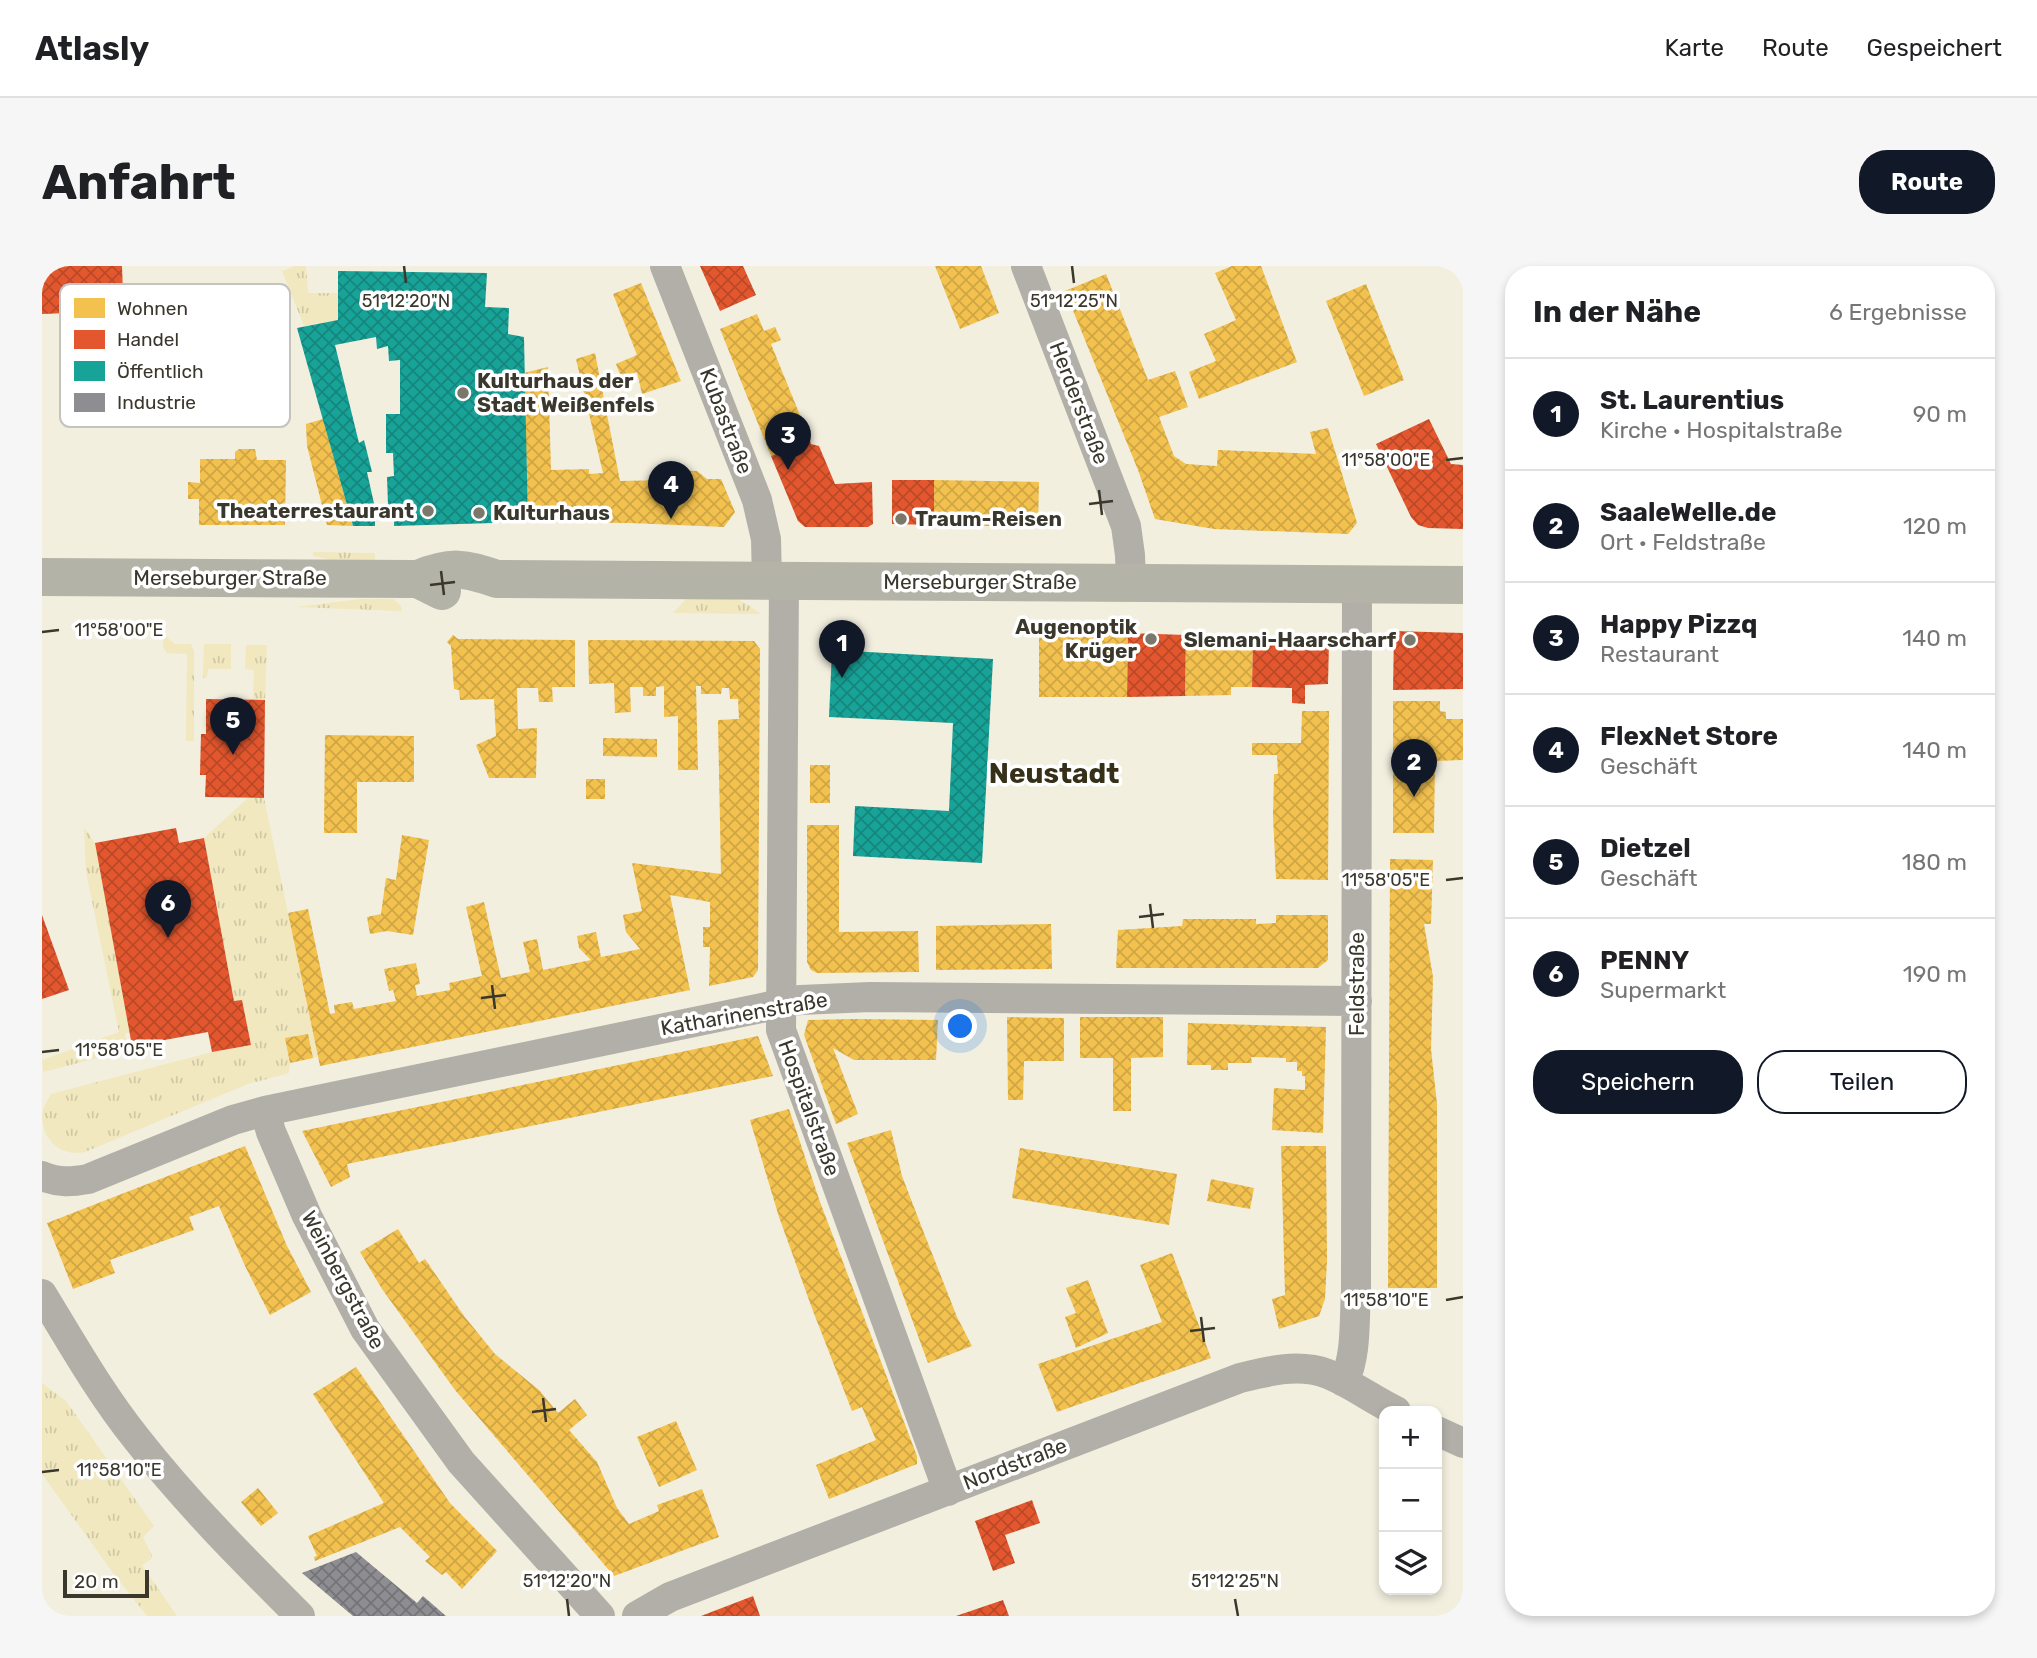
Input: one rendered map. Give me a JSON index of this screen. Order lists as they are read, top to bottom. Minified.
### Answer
{"streets":{"main road":["Merseburger Straße"],"street":["Herderstraße","Kubastraße","Feldstraße","Katharinenstraße","Hospitalstraße","Weinbergstraße","Nordstraße"]},"crossings":[["Herderstraße","Merseburger Straße"],["Kubastraße","Merseburger Straße"],["Kubastraße","Hospitalstraße"],["Merseburger Straße","Feldstraße"],["Merseburger Straße","Hospitalstraße"],["Feldstraße","Katharinenstraße"],["Feldstraße","Nordstraße"],["Katharinenstraße","Hospitalstraße"],["Katharinenstraße","Weinbergstraße"],["Hospitalstraße","Nordstraße"]],"districts":["Neustadt"],"places":["Kulturhaus der Stadt Weißenfels","Theaterrestaurant","Kulturhaus","Traum-Reisen","Augenoptik Krüger","Slemani-Haarscharf"],"legend":["Wohnen","Handel","Öffentlich","Industrie"],"scale_bar":"20 m","page":{"header":"Atlasly","nav":["Karte","Route","Gespeichert"],"buttons":["Route",["Speichern","Teilen"]],"title":"Anfahrt","heading":["In der Nähe","6 Ergebnisse"],"list":[{"mark":"1","name":"St. Laurentius","note":"Kirche · Hospitalstraße","value":"90 m"},{"mark":"2","name":"SaaleWelle.de","note":"Ort · Feldstraße","value":"120 m"},{"mark":"3","name":"Happy Pizzq","note":"Restaurant","value":"140 m"},{"mark":"4","name":"FlexNet Store","note":"Geschäft","value":"140 m"},{"mark":"5","name":"Dietzel","note":"Geschäft","value":"180 m"},{"mark":"6","name":"PENNY","note":"Supermarkt","value":"190 m"}],"pins":["3","4","1","5","2","6"],"map_buttons":["+","−"],"scale":"20 m"},"coordinates":["51°12'20\"N","51°12'25\"N","11°58'00\"E","11°58'05\"E","11°58'10\"E"]}
